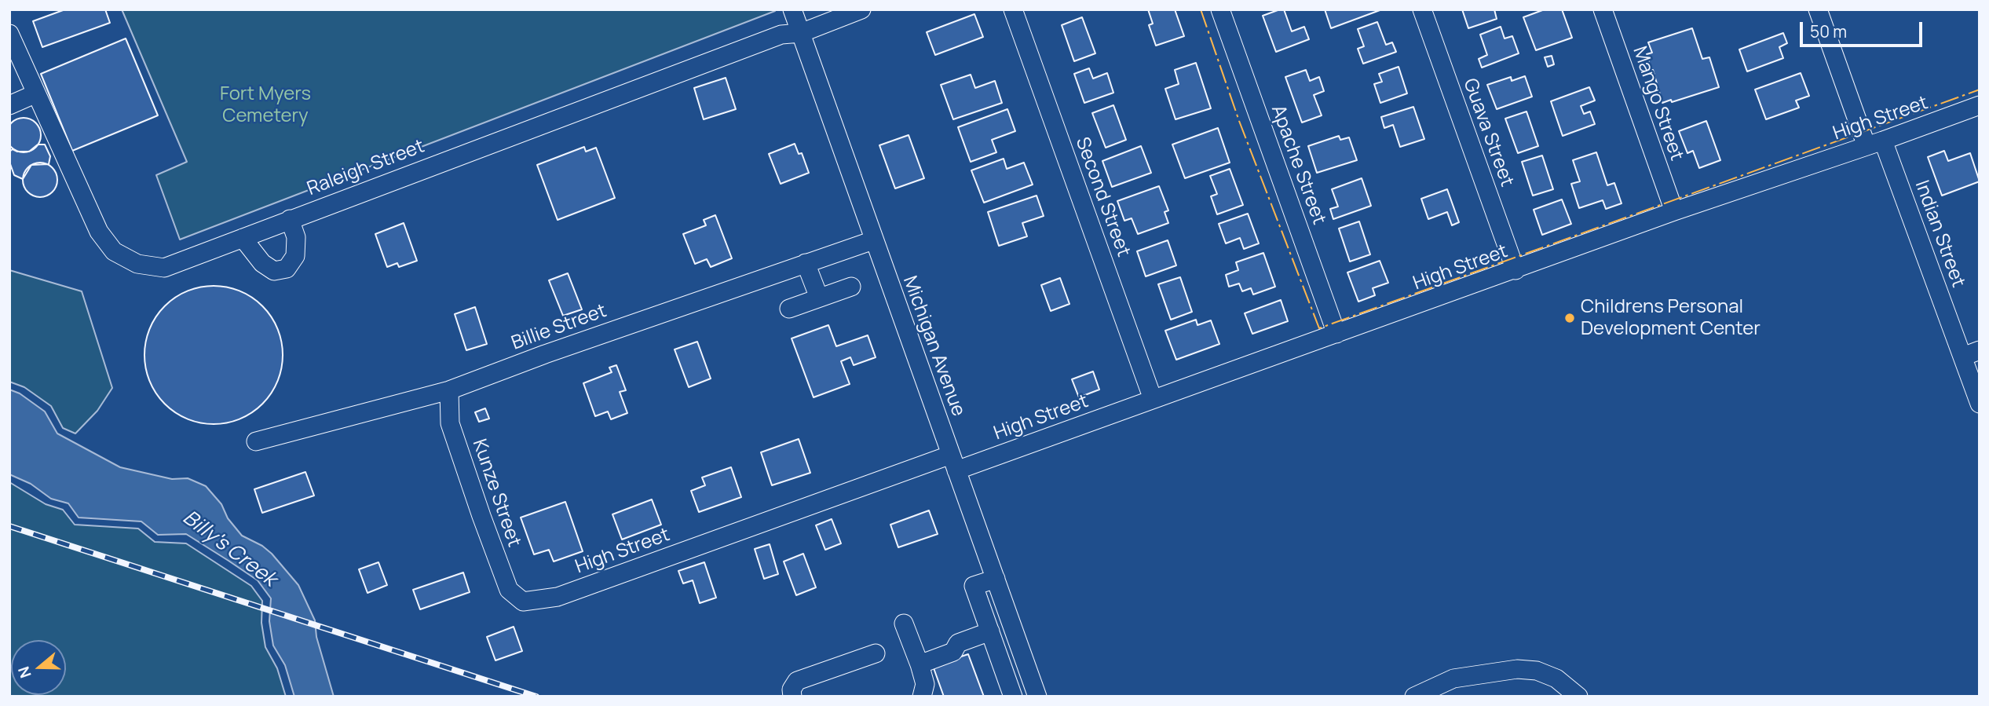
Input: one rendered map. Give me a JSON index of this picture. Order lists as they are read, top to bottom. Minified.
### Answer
{"streets":{"street":["Mango Street","High Street","Guava Street","Apache Street","Raleigh Street","Second Street","Indian Street","Billie Street","Michigan Avenue","Kunze Street"]},"crossings":[["Mango Street","High Street"],["High Street","Guava Street"],["High Street","Apache Street"],["High Street","Second Street"],["High Street","Indian Street"],["High Street","Michigan Avenue"],["High Street","Kunze Street"],["Raleigh Street","Michigan Avenue"],["Billie Street","Michigan Avenue"],["Billie Street","Kunze Street"]],"water":["Billy's Creek"],"parks":["Fort Myers Cemetery"],"places":["Childrens Personal Development Center"],"scale_bar":"50 m","north":"left"}
